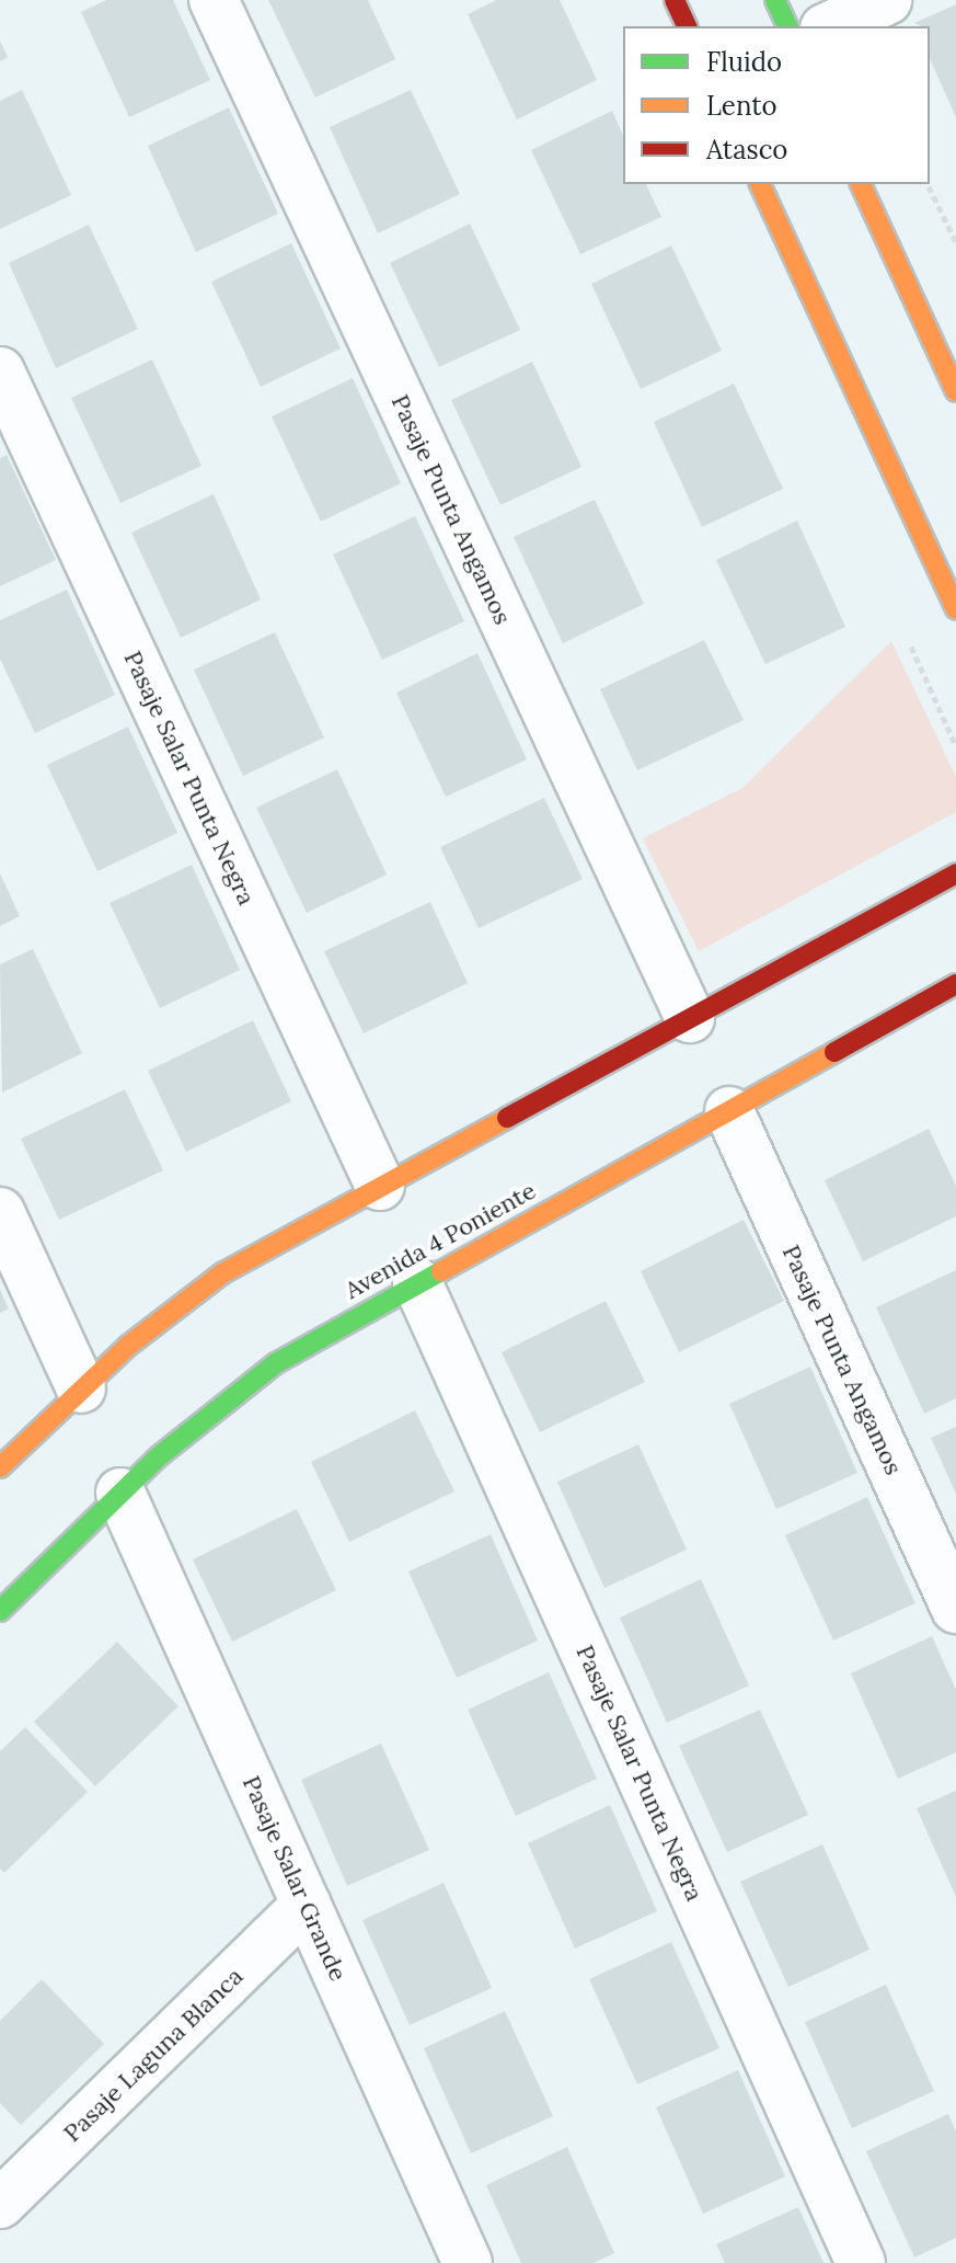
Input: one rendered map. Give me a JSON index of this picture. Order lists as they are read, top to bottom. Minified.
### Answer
{"streets":{"street":["Pasaje Punta Angamos","Pasaje Salar Punta Negra","Avenida 4 Poniente","Pasaje Salar Grande","Pasaje Laguna Blanca"]},"crossings":[["Pasaje Punta Angamos","Avenida 4 Poniente"],["Pasaje Salar Punta Negra","Avenida 4 Poniente"],["Avenida 4 Poniente","Pasaje Salar Grande"],["Pasaje Salar Grande","Pasaje Laguna Blanca"]],"legend":["Fluido","Lento","Atasco"]}
